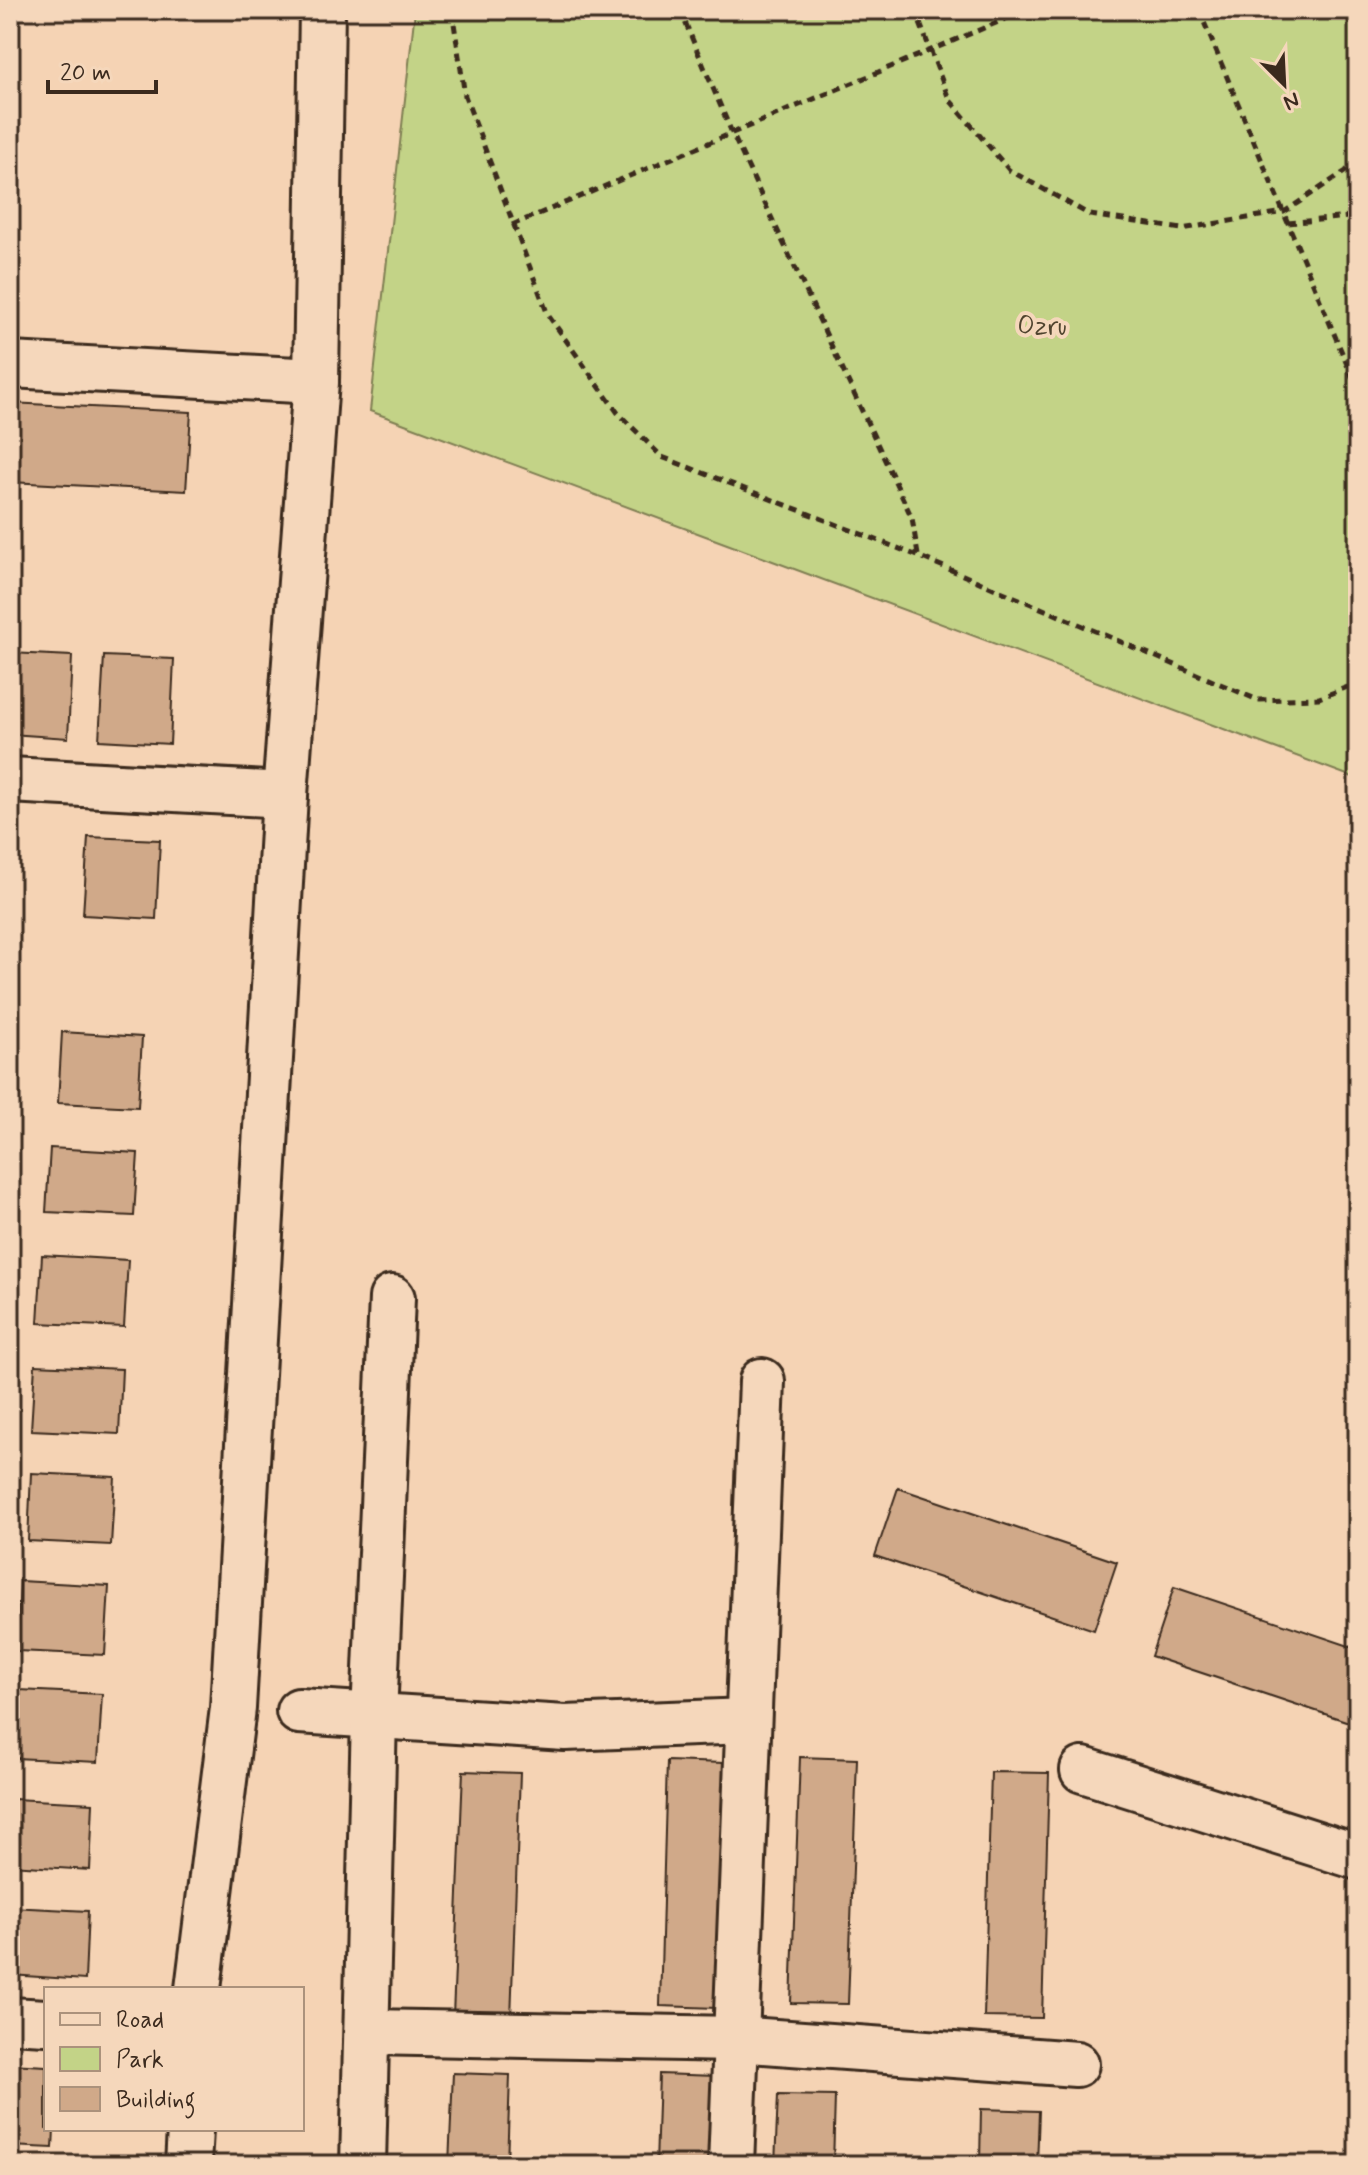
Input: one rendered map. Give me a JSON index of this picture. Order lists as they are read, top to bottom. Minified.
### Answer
{"parks":["Ozru"],"legend":["Road","Park","Building"],"scale_bar":"20 m","north":"bottom right"}
